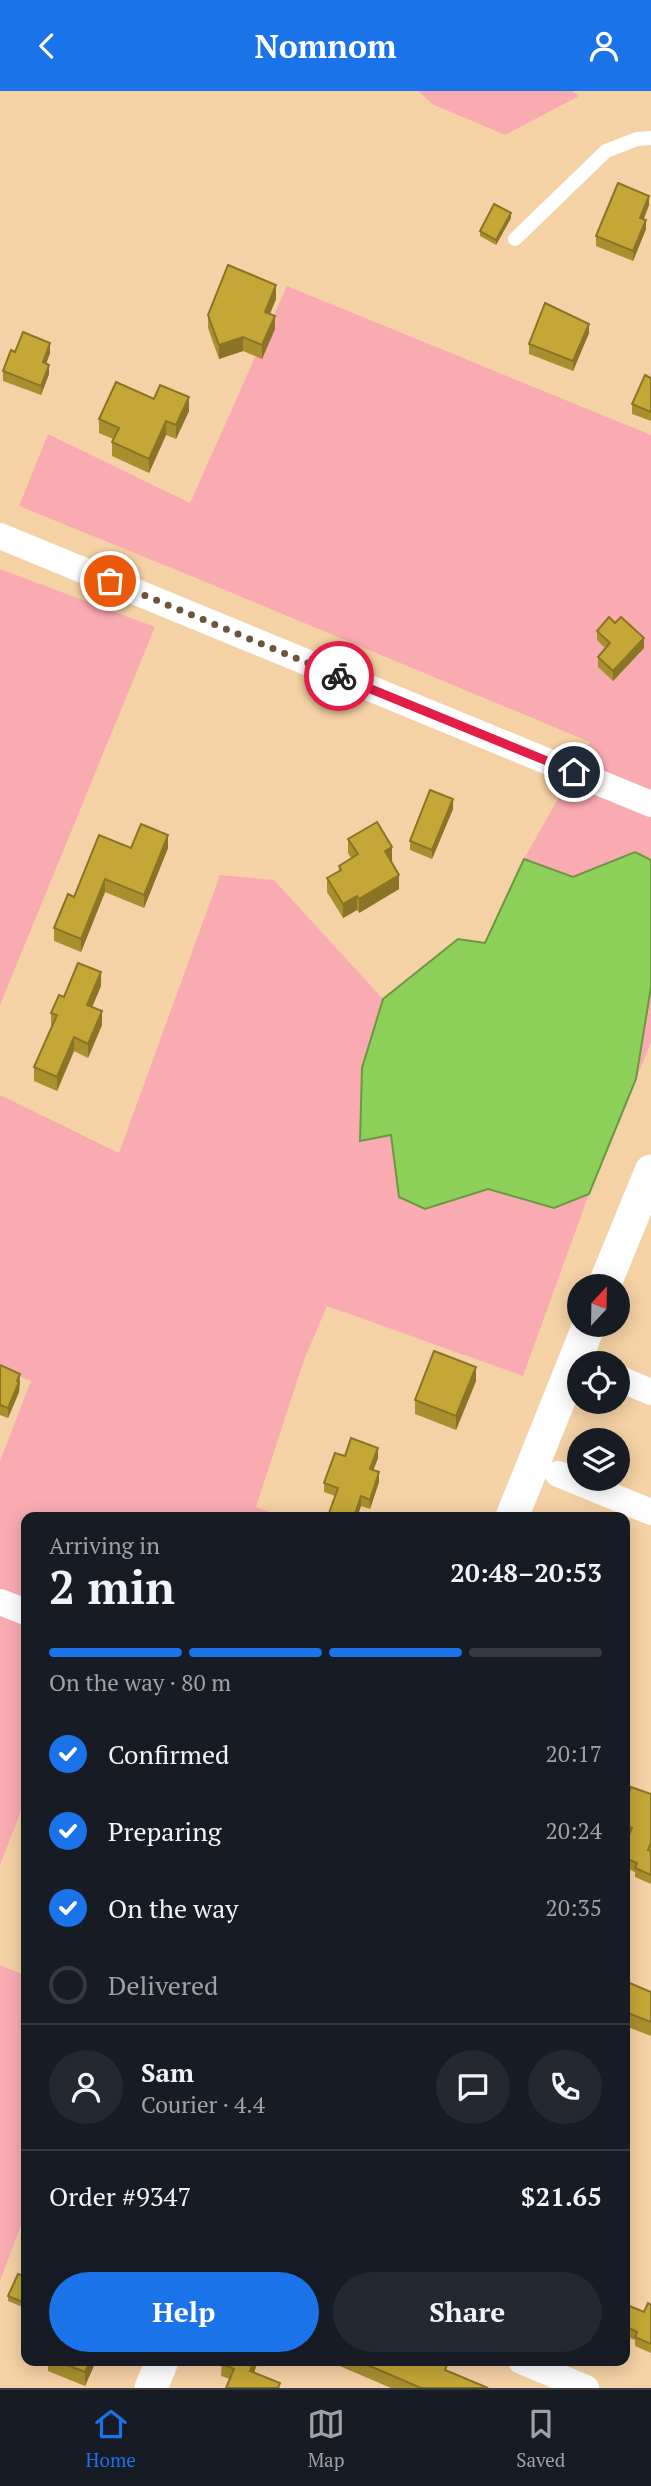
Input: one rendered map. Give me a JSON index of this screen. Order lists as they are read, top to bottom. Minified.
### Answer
{"north":"top","page":{"header":"Nomnom","heading":["2 min","Arriving in","20:48–20:53"],"panel":["Sam","Courier · 4.4","Order #9347","$21.65"],"bar":"On the way · 80 m","list":[["Confirmed","20:17"],["Preparing","20:24"],["On the way","20:35"],"Delivered"],"buttons":["Help","Share"],"tabs":["Home","Map","Saved"]}}
